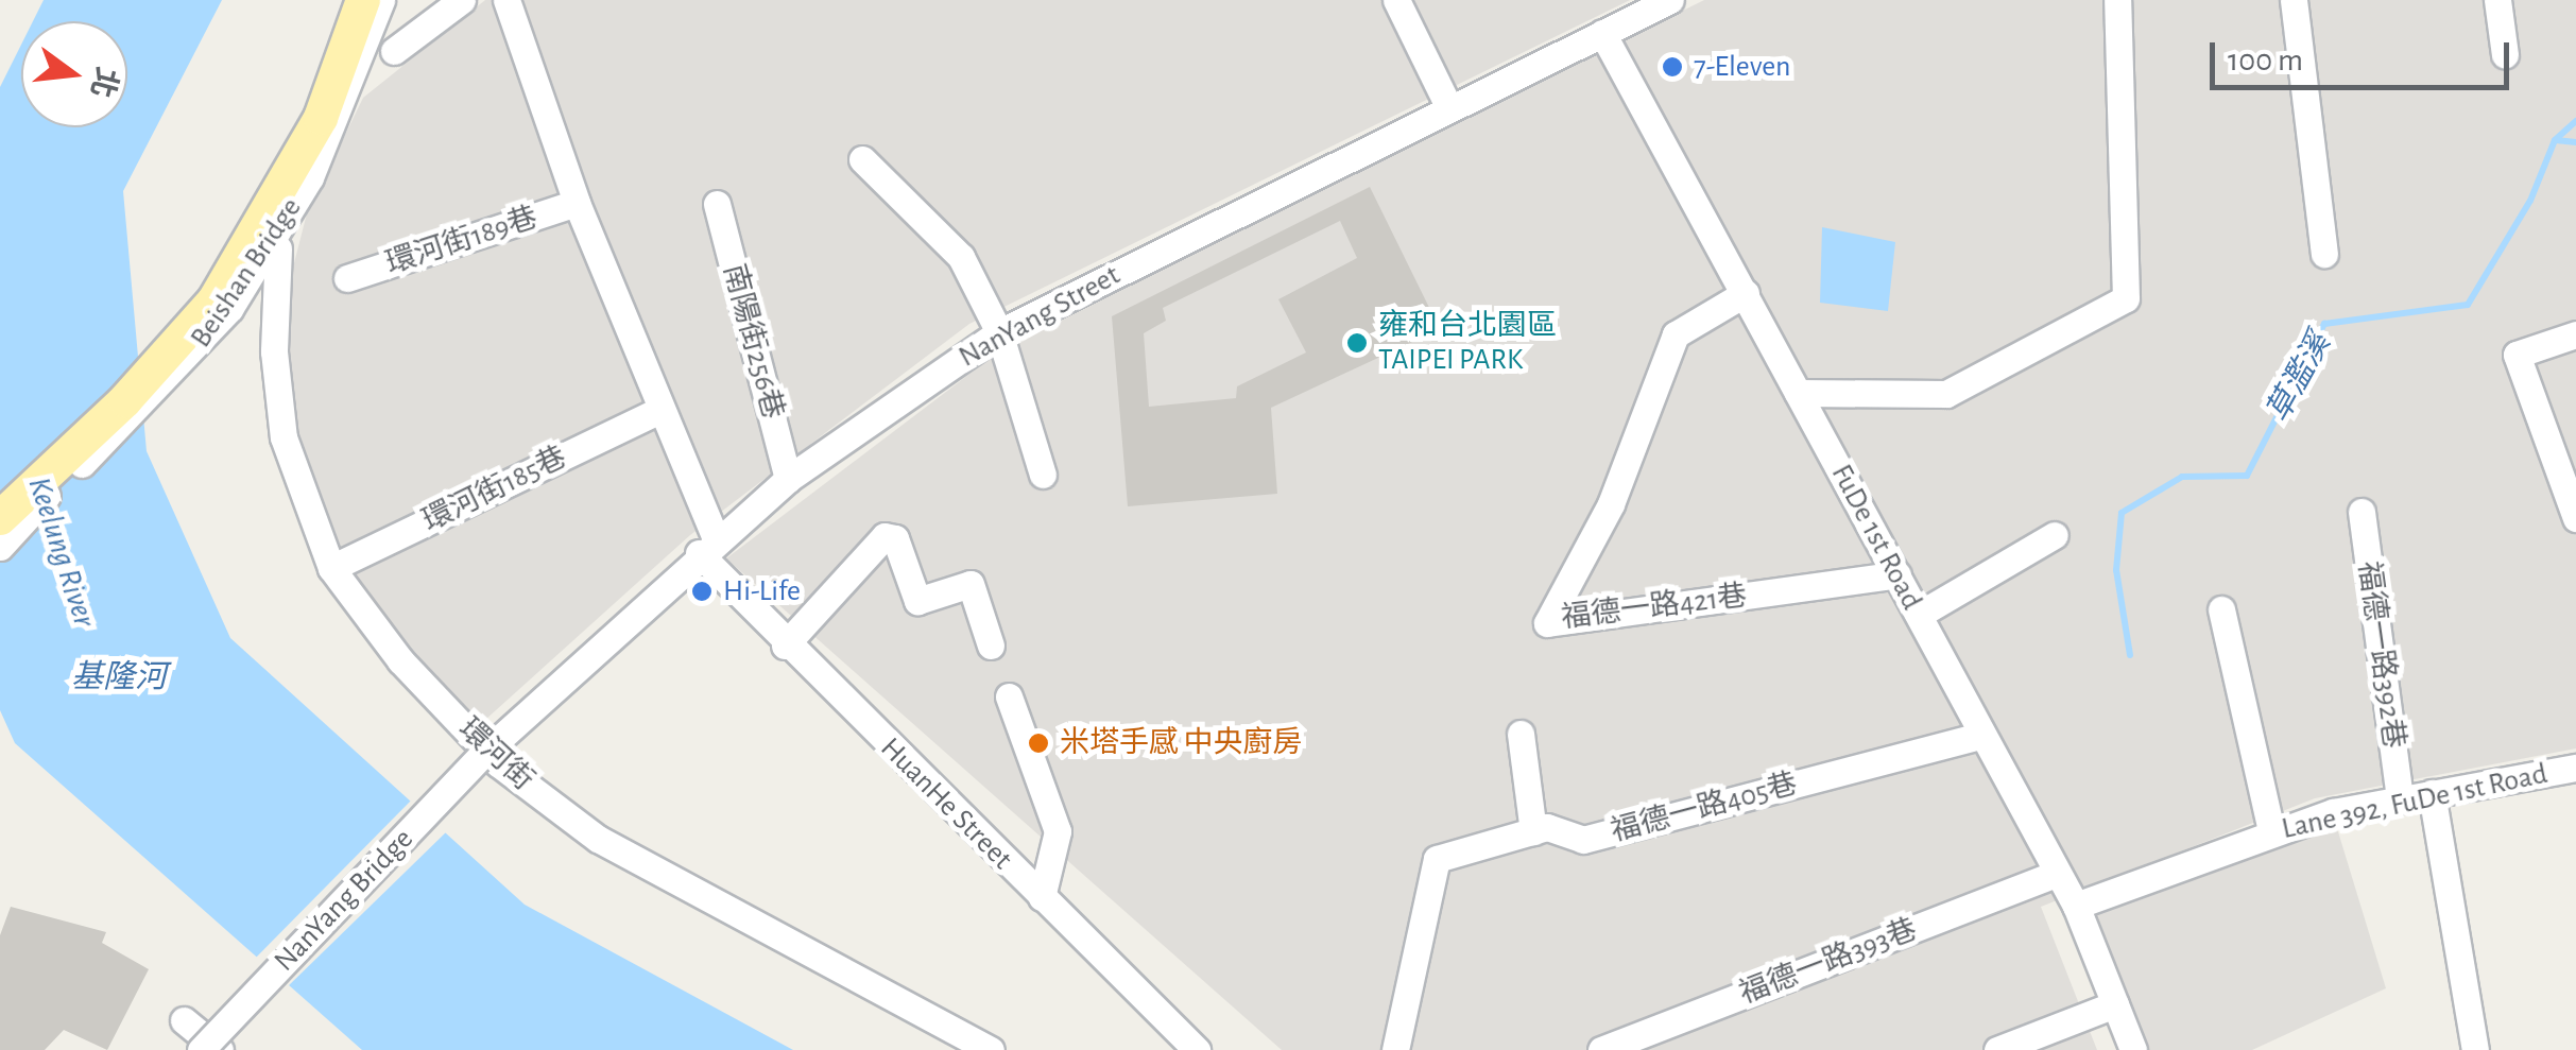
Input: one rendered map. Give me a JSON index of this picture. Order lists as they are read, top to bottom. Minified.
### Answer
{"streets":{"main road":["Beishan Bridge"],"street":["環河街189巷","NanYang Street","南陽街256巷","環河街185巷","FuDe 1st Road","福德一路421巷","福德一路392巷","環河街","Lane 392, FuDe 1st Road","HuanHe Street","福德一路405巷","NanYang Bridge","福德一路393巷"]},"crossings":[["NanYang Street","南陽街256巷"],["NanYang Street","FuDe 1st Road"],["NanYang Street","環河街"],["NanYang Street","HuanHe Street"],["NanYang Street","NanYang Bridge"],["環河街185巷","環河街"],["FuDe 1st Road","福德一路421巷"],["FuDe 1st Road","Lane 392, FuDe 1st Road"],["FuDe 1st Road","福德一路405巷"],["FuDe 1st Road","福德一路393巷"],["福德一路392巷","Lane 392, FuDe 1st Road"],["環河街","NanYang Bridge"]],"water":["草濫溪","Keelung River","基隆河"],"places":["7-Eleven","雍和台北園區 TAIPEI PARK","Hi-Life","米塔手感 中央廚房"],"scale_bar":"100 m","north":"right"}
